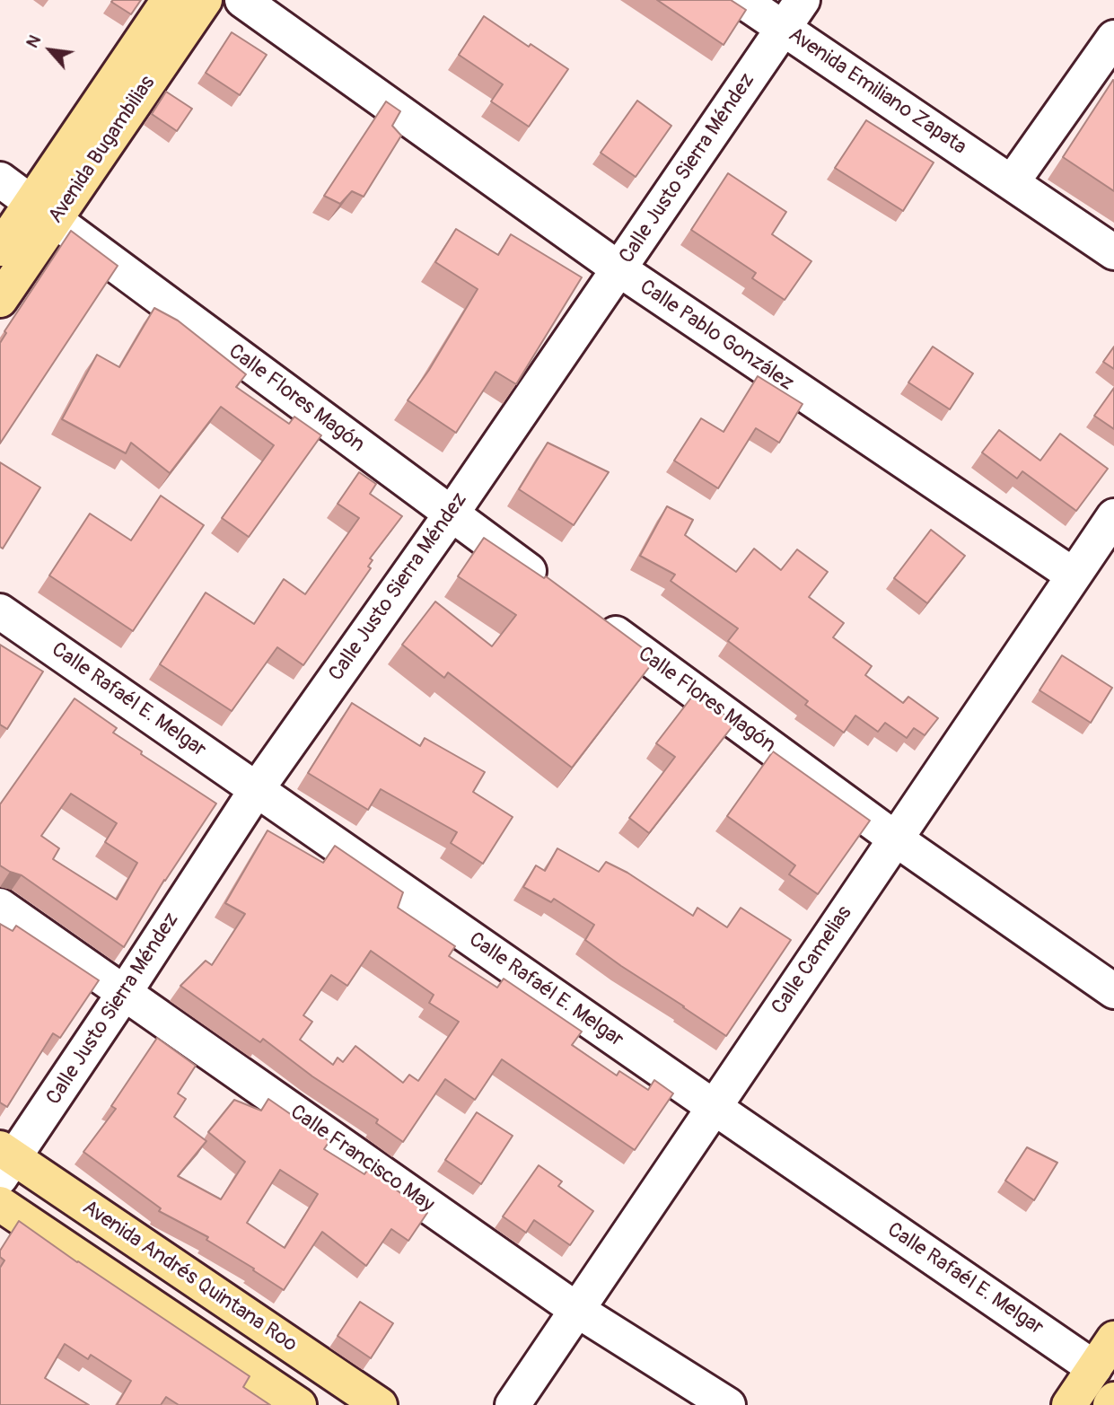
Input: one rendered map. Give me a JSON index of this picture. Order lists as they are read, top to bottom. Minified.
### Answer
{"streets":{"main road":["Avenida Bugambilias","Avenida Andrés Quintana Roo"],"street":["Avenida Emiliano Zapata","Calle Justo Sierra Méndez","Calle Pablo González","Calle Flores Magón","Calle Rafaél E. Melgar","Calle Camelias","Calle Francisco May"]},"crossings":[["Avenida Emiliano Zapata","Calle Justo Sierra Méndez"],["Avenida Bugambilias","Calle Flores Magón"],["Calle Justo Sierra Méndez","Calle Pablo González"],["Calle Justo Sierra Méndez","Calle Flores Magón"],["Calle Justo Sierra Méndez","Calle Rafaél E. Melgar"],["Calle Justo Sierra Méndez","Calle Francisco May"],["Calle Justo Sierra Méndez","Avenida Andrés Quintana Roo"],["Calle Pablo González","Calle Camelias"],["Calle Flores Magón","Calle Camelias"],["Calle Rafaél E. Melgar","Calle Camelias"],["Calle Camelias","Calle Francisco May"]],"north":"top left"}
